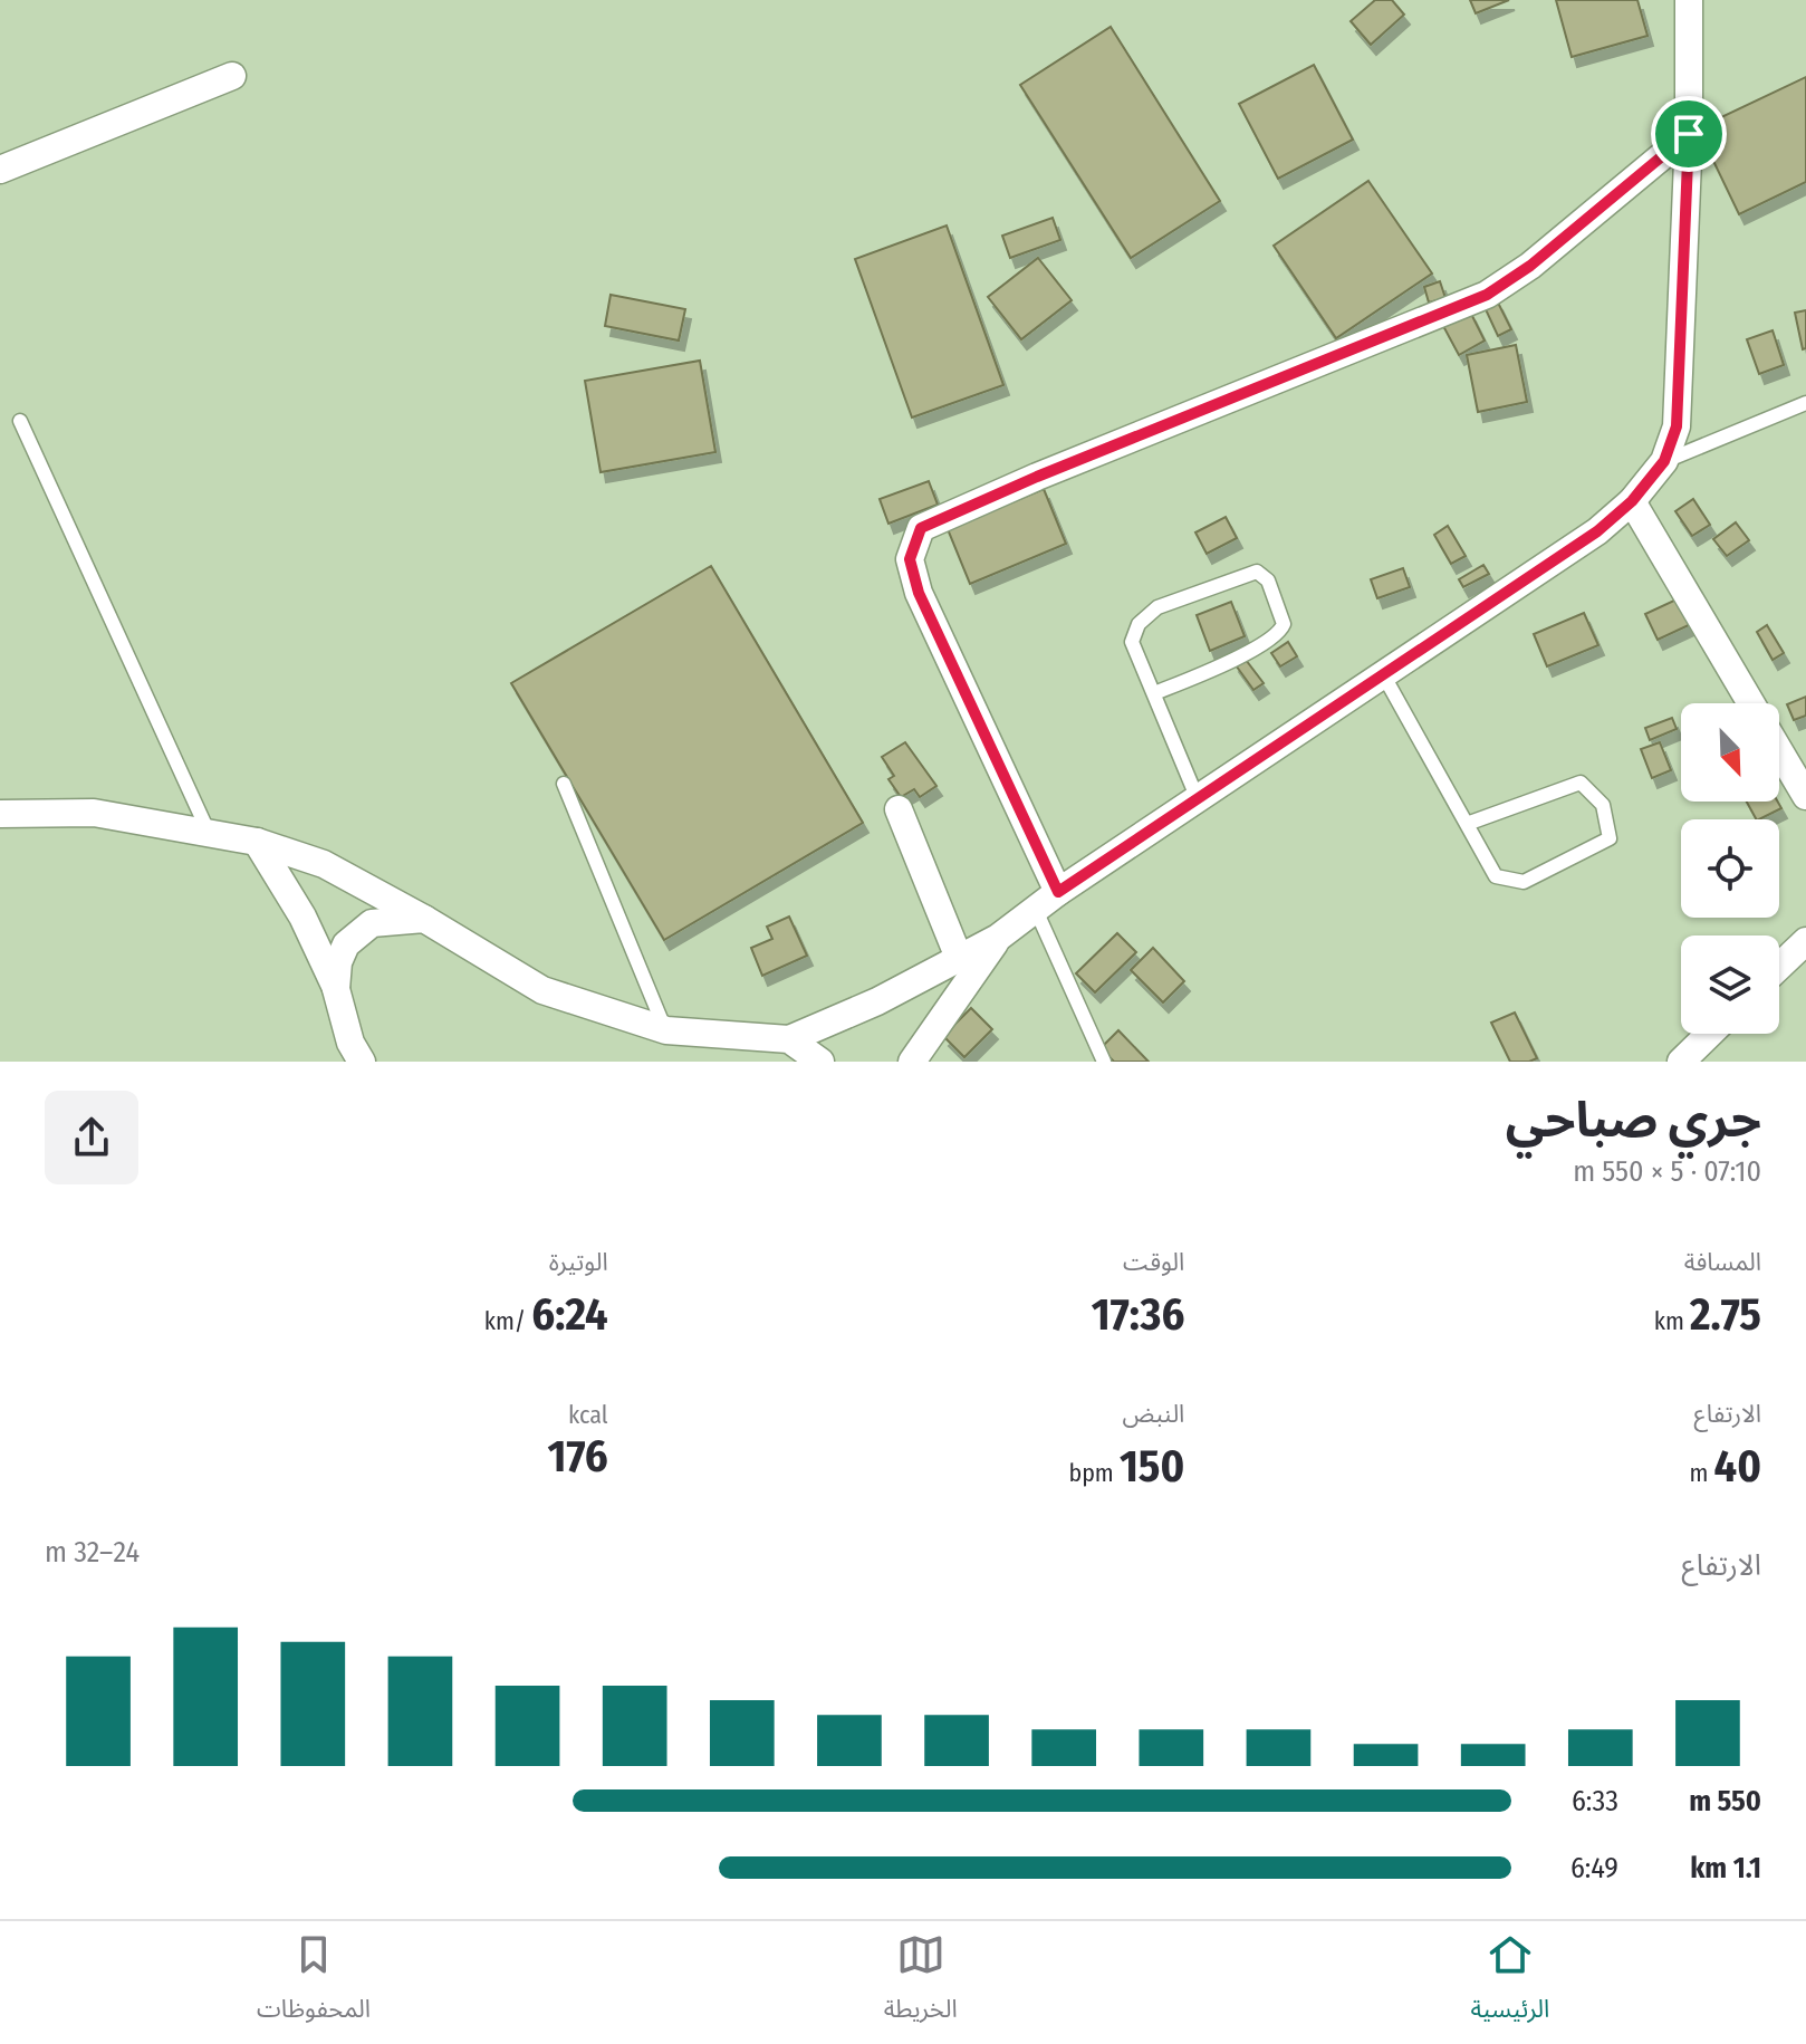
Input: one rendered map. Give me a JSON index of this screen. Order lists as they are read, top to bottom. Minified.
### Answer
{"north":"bottom right","page":{"heading":["جري صباحي","07:10 · 5 × 550 m"],"stats":[["المسافة","2.75 km"],["الوقت","17:36"],["الوتيرة","6:24 /km"],["الارتفاع","40 m"],["النبض","150 bpm"],["kcal","176"]],"chart":["الارتفاع","24–32 m"],"list":[{"name":"550 m","note":"6:33"},{"name":"1.1 km","note":"6:49"}],"tabs":["الرئيسية","الخريطة","المحفوظات"]}}
